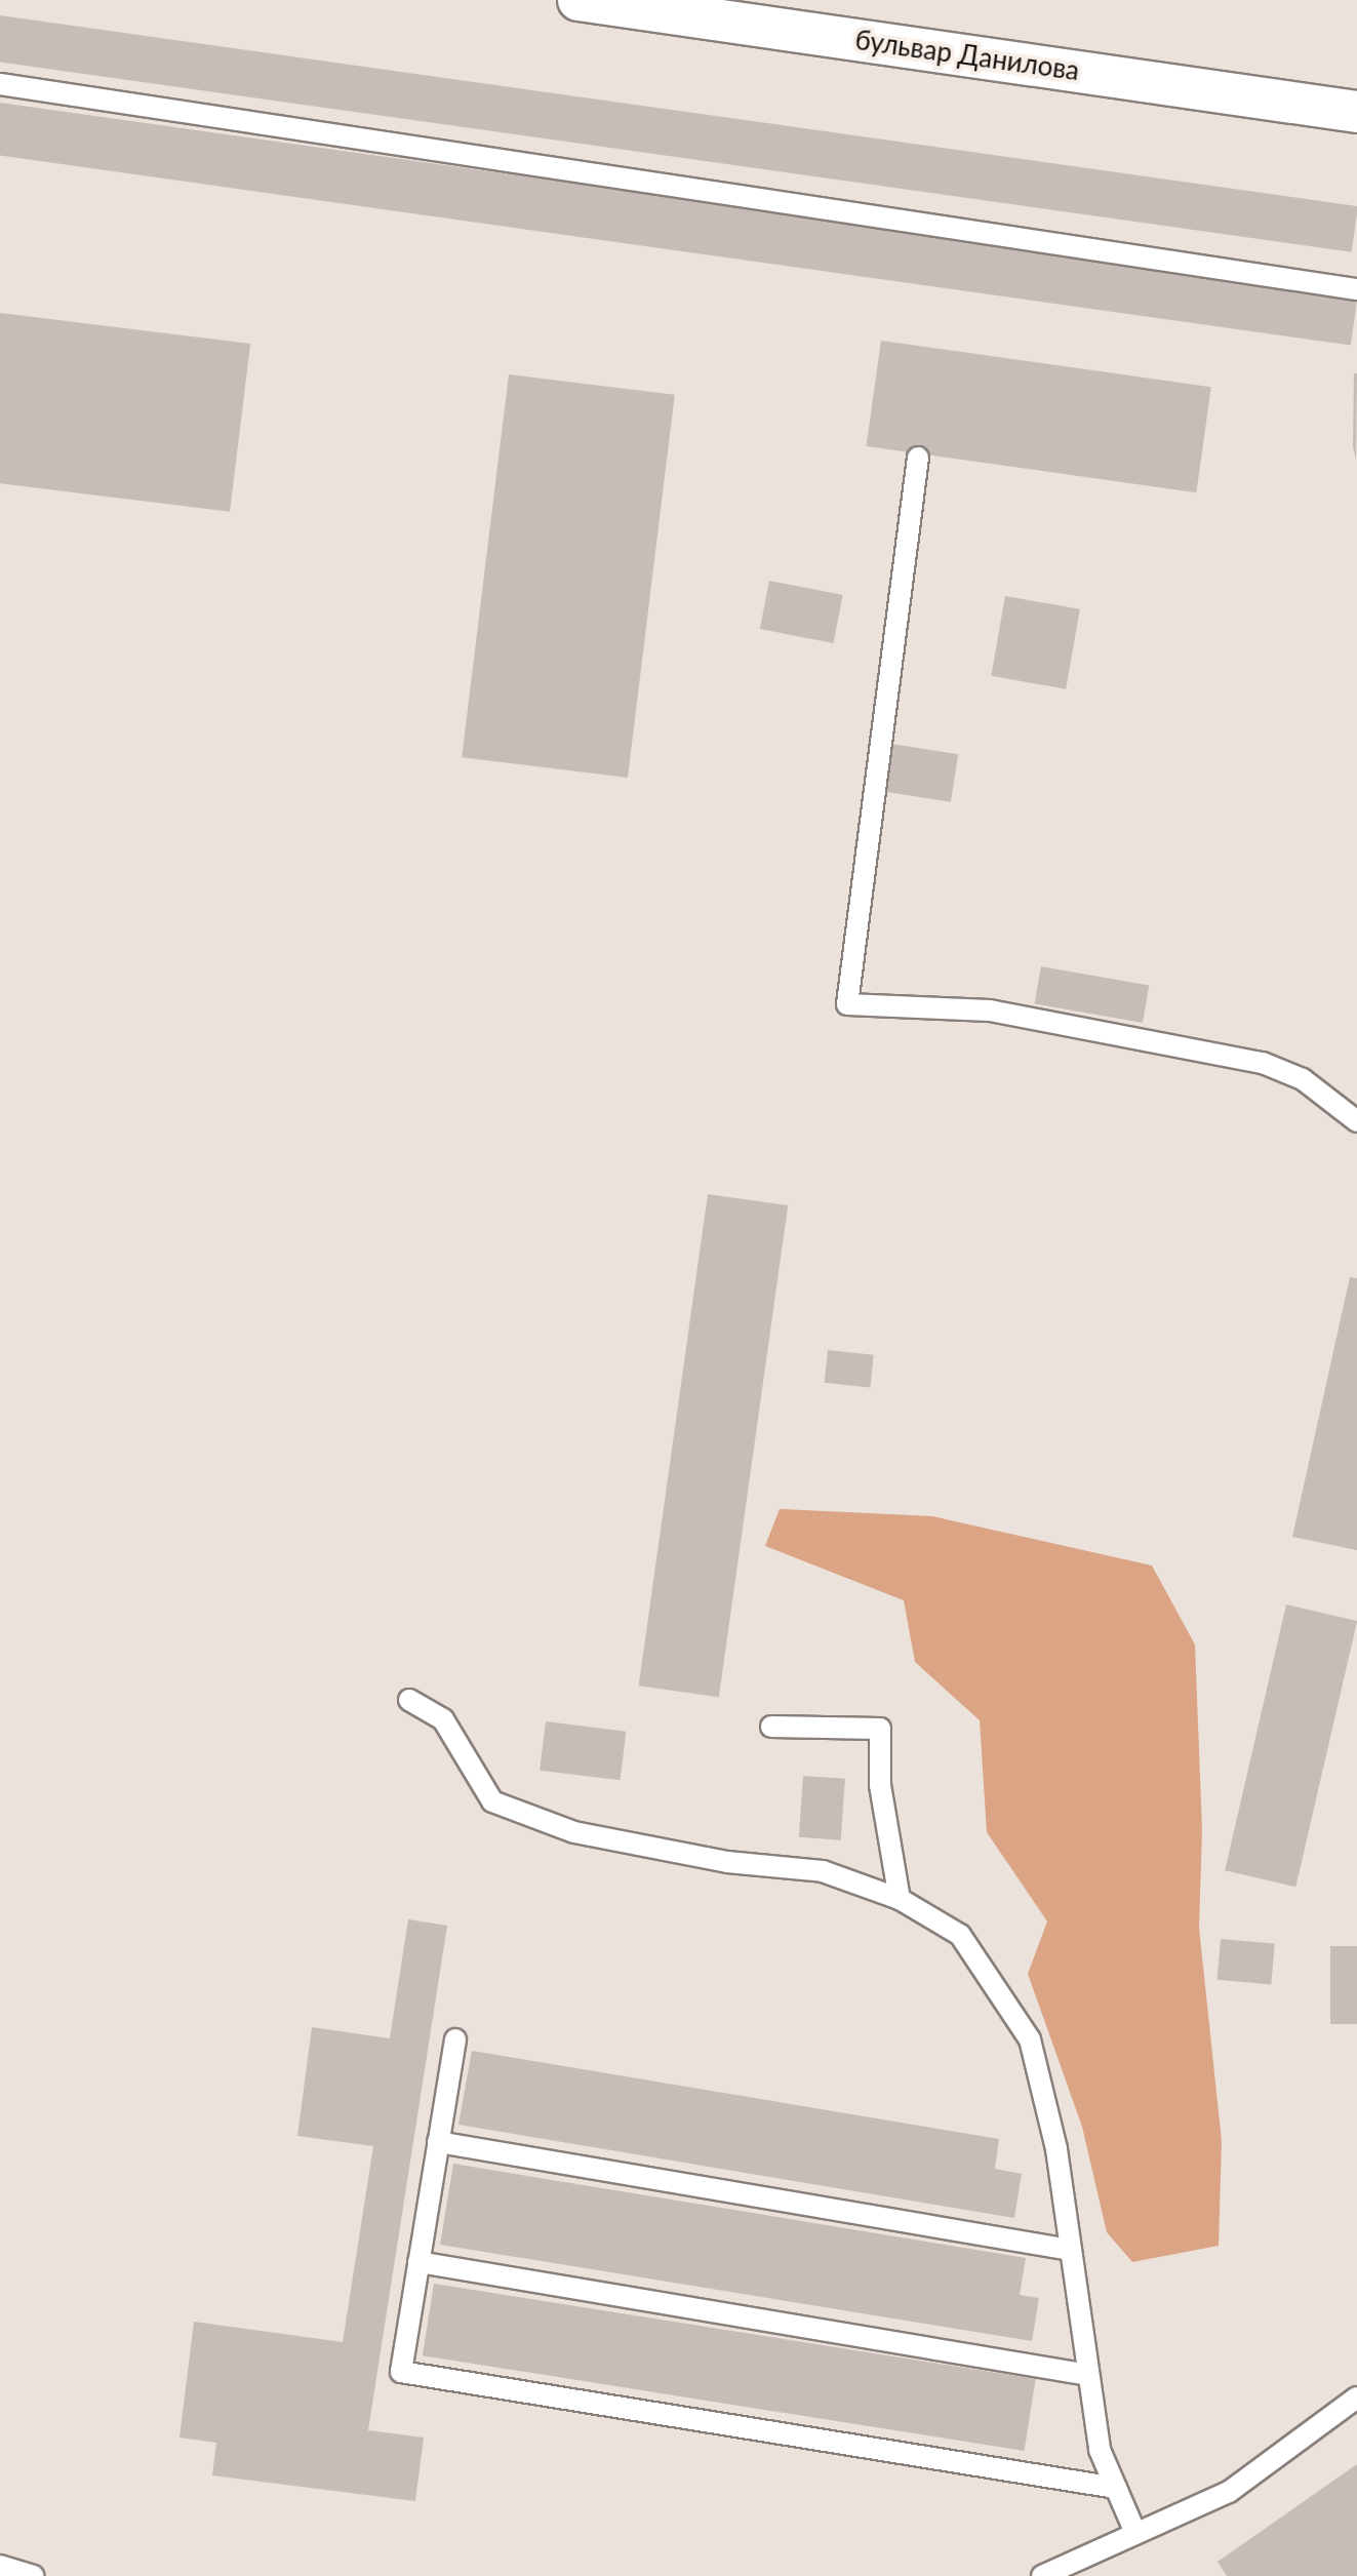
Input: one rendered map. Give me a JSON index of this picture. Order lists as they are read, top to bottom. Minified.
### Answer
{"streets":{"street":["бульвар Данилова"]}}
